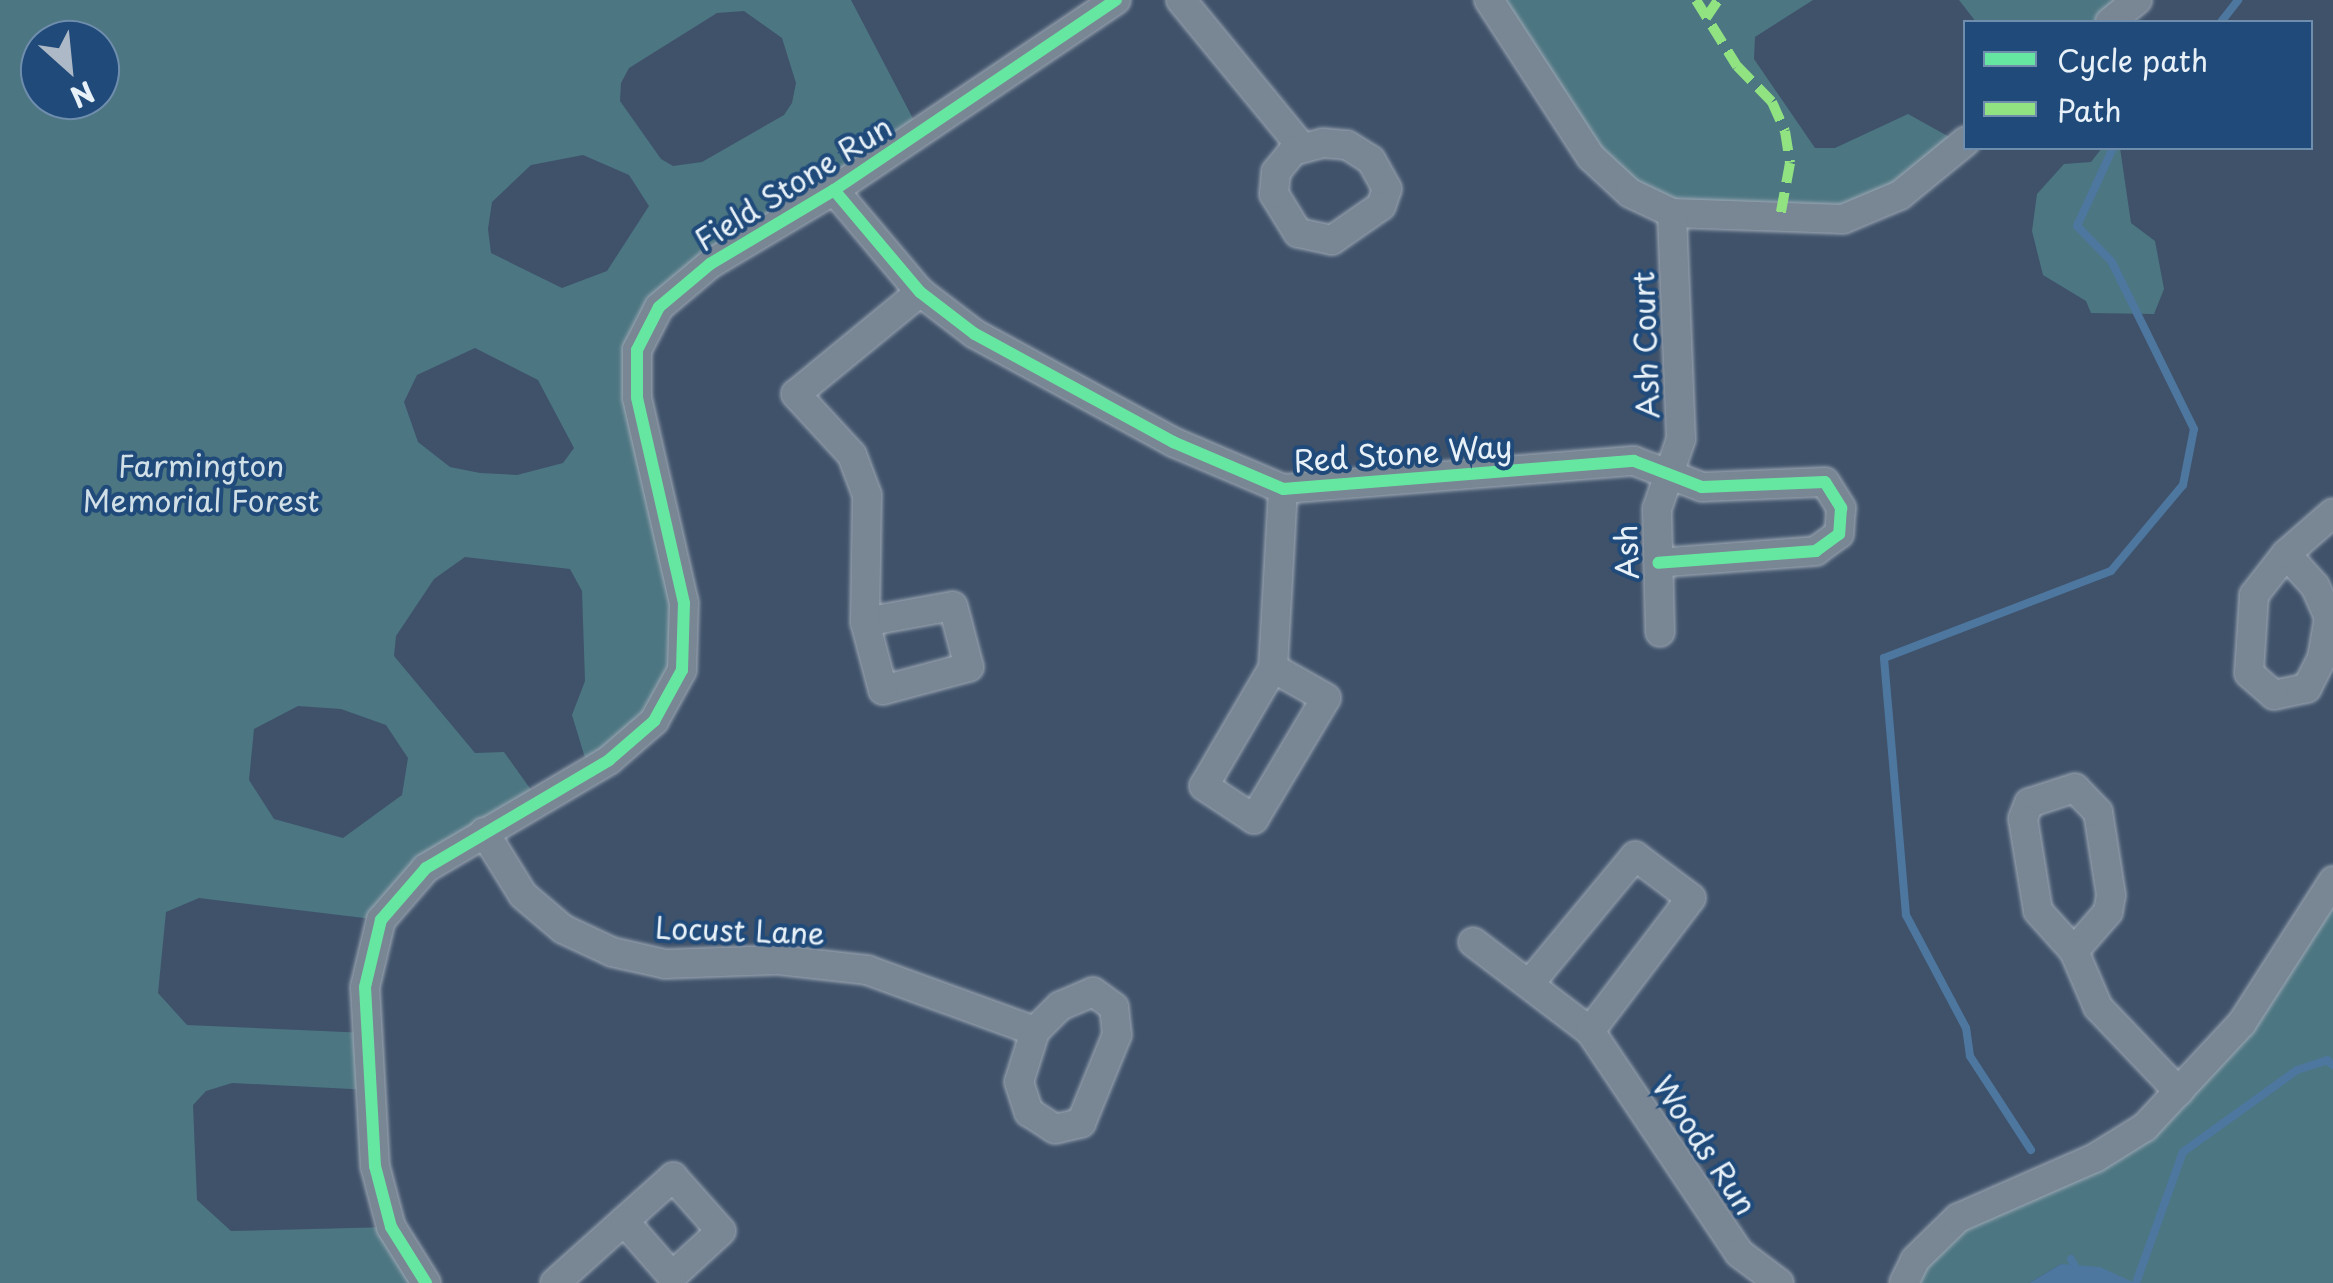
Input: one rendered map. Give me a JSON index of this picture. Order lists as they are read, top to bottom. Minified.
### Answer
{"streets":{"street":["Field Stone Run","Ash Court","Red Stone Way","Ash","Locust Lane","Woods Run"]},"crossings":[["Field Stone Run","Red Stone Way"],["Field Stone Run","Locust Lane"],["Ash Court","Red Stone Way"],["Ash Court","Ash"],["Red Stone Way","Ash"]],"parks":["Farmington Memorial Forest"],"legend":["Cycle path","Path"],"north":"bottom right"}
